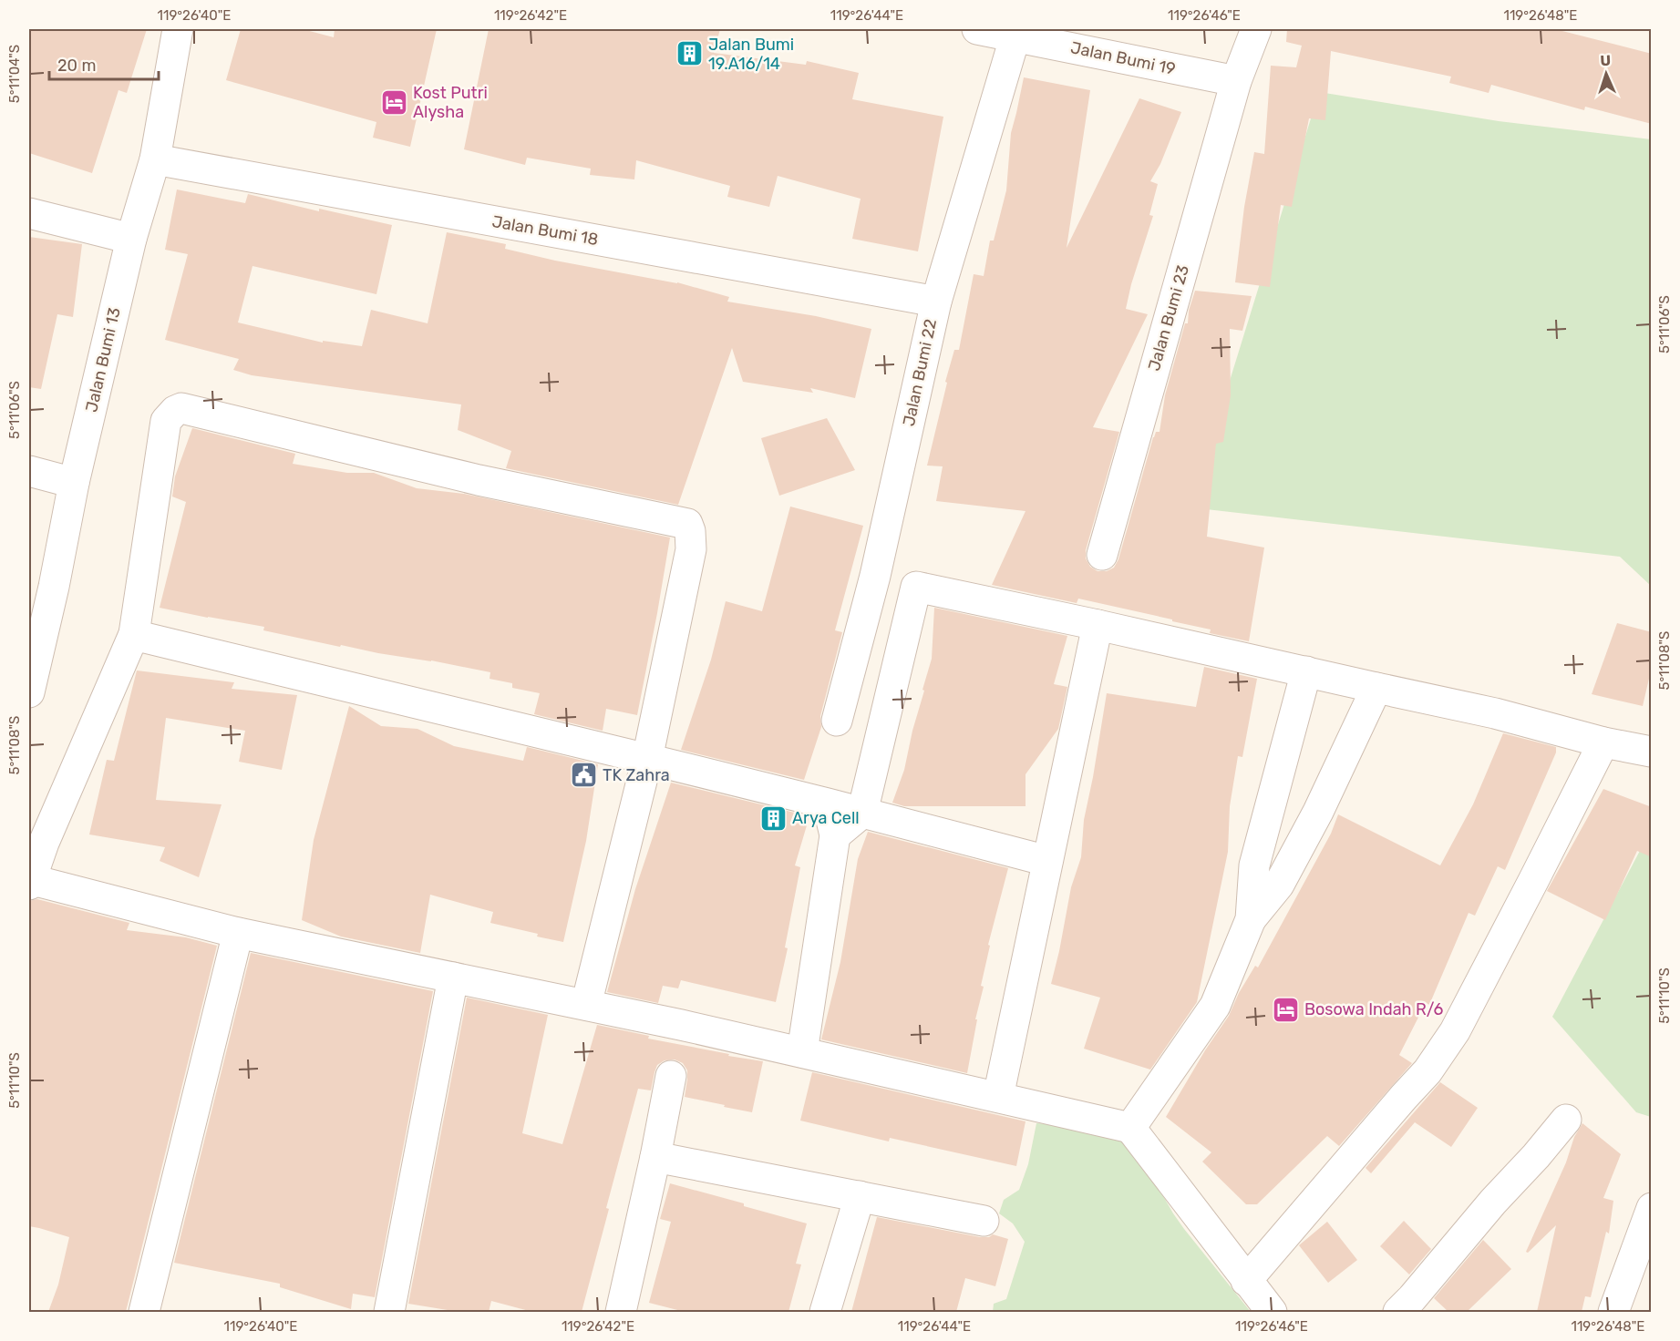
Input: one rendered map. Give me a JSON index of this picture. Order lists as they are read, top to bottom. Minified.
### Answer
{"streets":{"street":["Jalan Bumi 19","Jalan Bumi 18","Jalan Bumi 23","Jalan Bumi 13","Jalan Bumi 22"]},"crossings":[["Jalan Bumi 19","Jalan Bumi 23"],["Jalan Bumi 19","Jalan Bumi 22"],["Jalan Bumi 18","Jalan Bumi 13"],["Jalan Bumi 18","Jalan Bumi 22"]],"places":{"building":["Jalan Bumi 19.A16/14","Arya Cell"],"hotel":["Kost Putri Alysha","Bosowa Indah R/6"],"public building":["TK Zahra"]},"scale_bar":"20 m","north":"top","coordinates":["119°26'40\"E","119°26'42\"E","119°26'44\"E","119°26'46\"E","119°26'48\"E","5°11'04\"S","5°11'06\"S","5°11'08\"S","5°11'10\"S"]}
